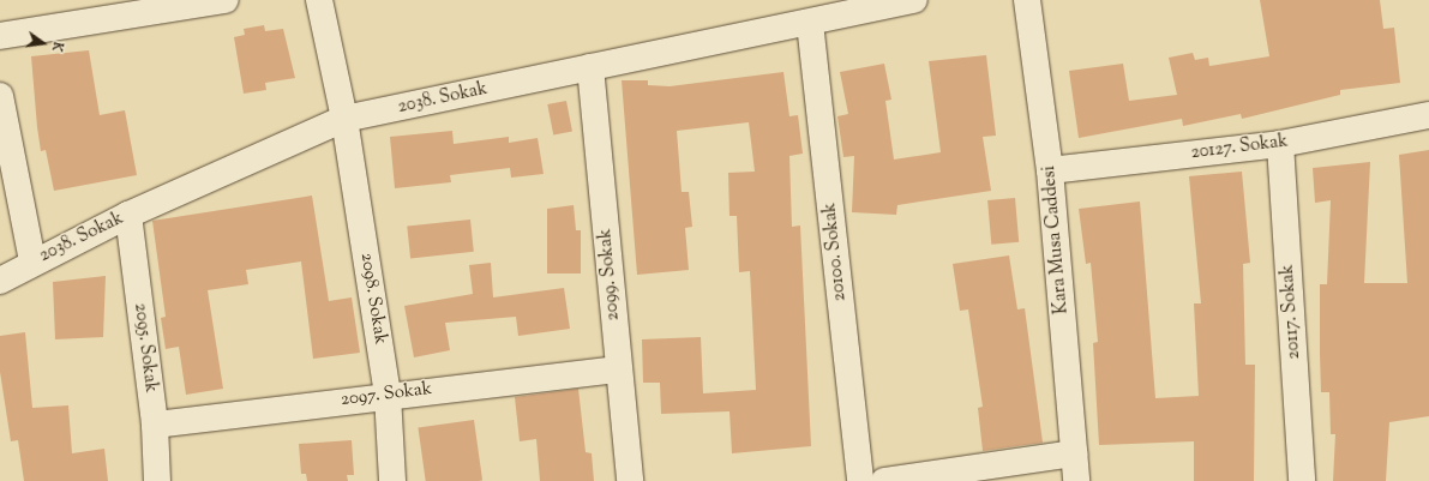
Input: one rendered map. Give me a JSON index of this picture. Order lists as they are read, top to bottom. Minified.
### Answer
{"streets":{"street":["2038. Sokak","20127. Sokak","Kara Musa Caddesi","20100. Sokak","2099. Sokak","2098. Sokak","20117. Sokak","2095. Sokak","2097. Sokak"]},"crossings":[["2038. Sokak","20100. Sokak"],["2038. Sokak","2099. Sokak"],["2038. Sokak","2098. Sokak"],["2038. Sokak","2095. Sokak"],["20127. Sokak","Kara Musa Caddesi"],["20127. Sokak","20117. Sokak"],["2099. Sokak","2097. Sokak"],["2098. Sokak","2097. Sokak"],["2095. Sokak","2097. Sokak"]],"north":"right"}
